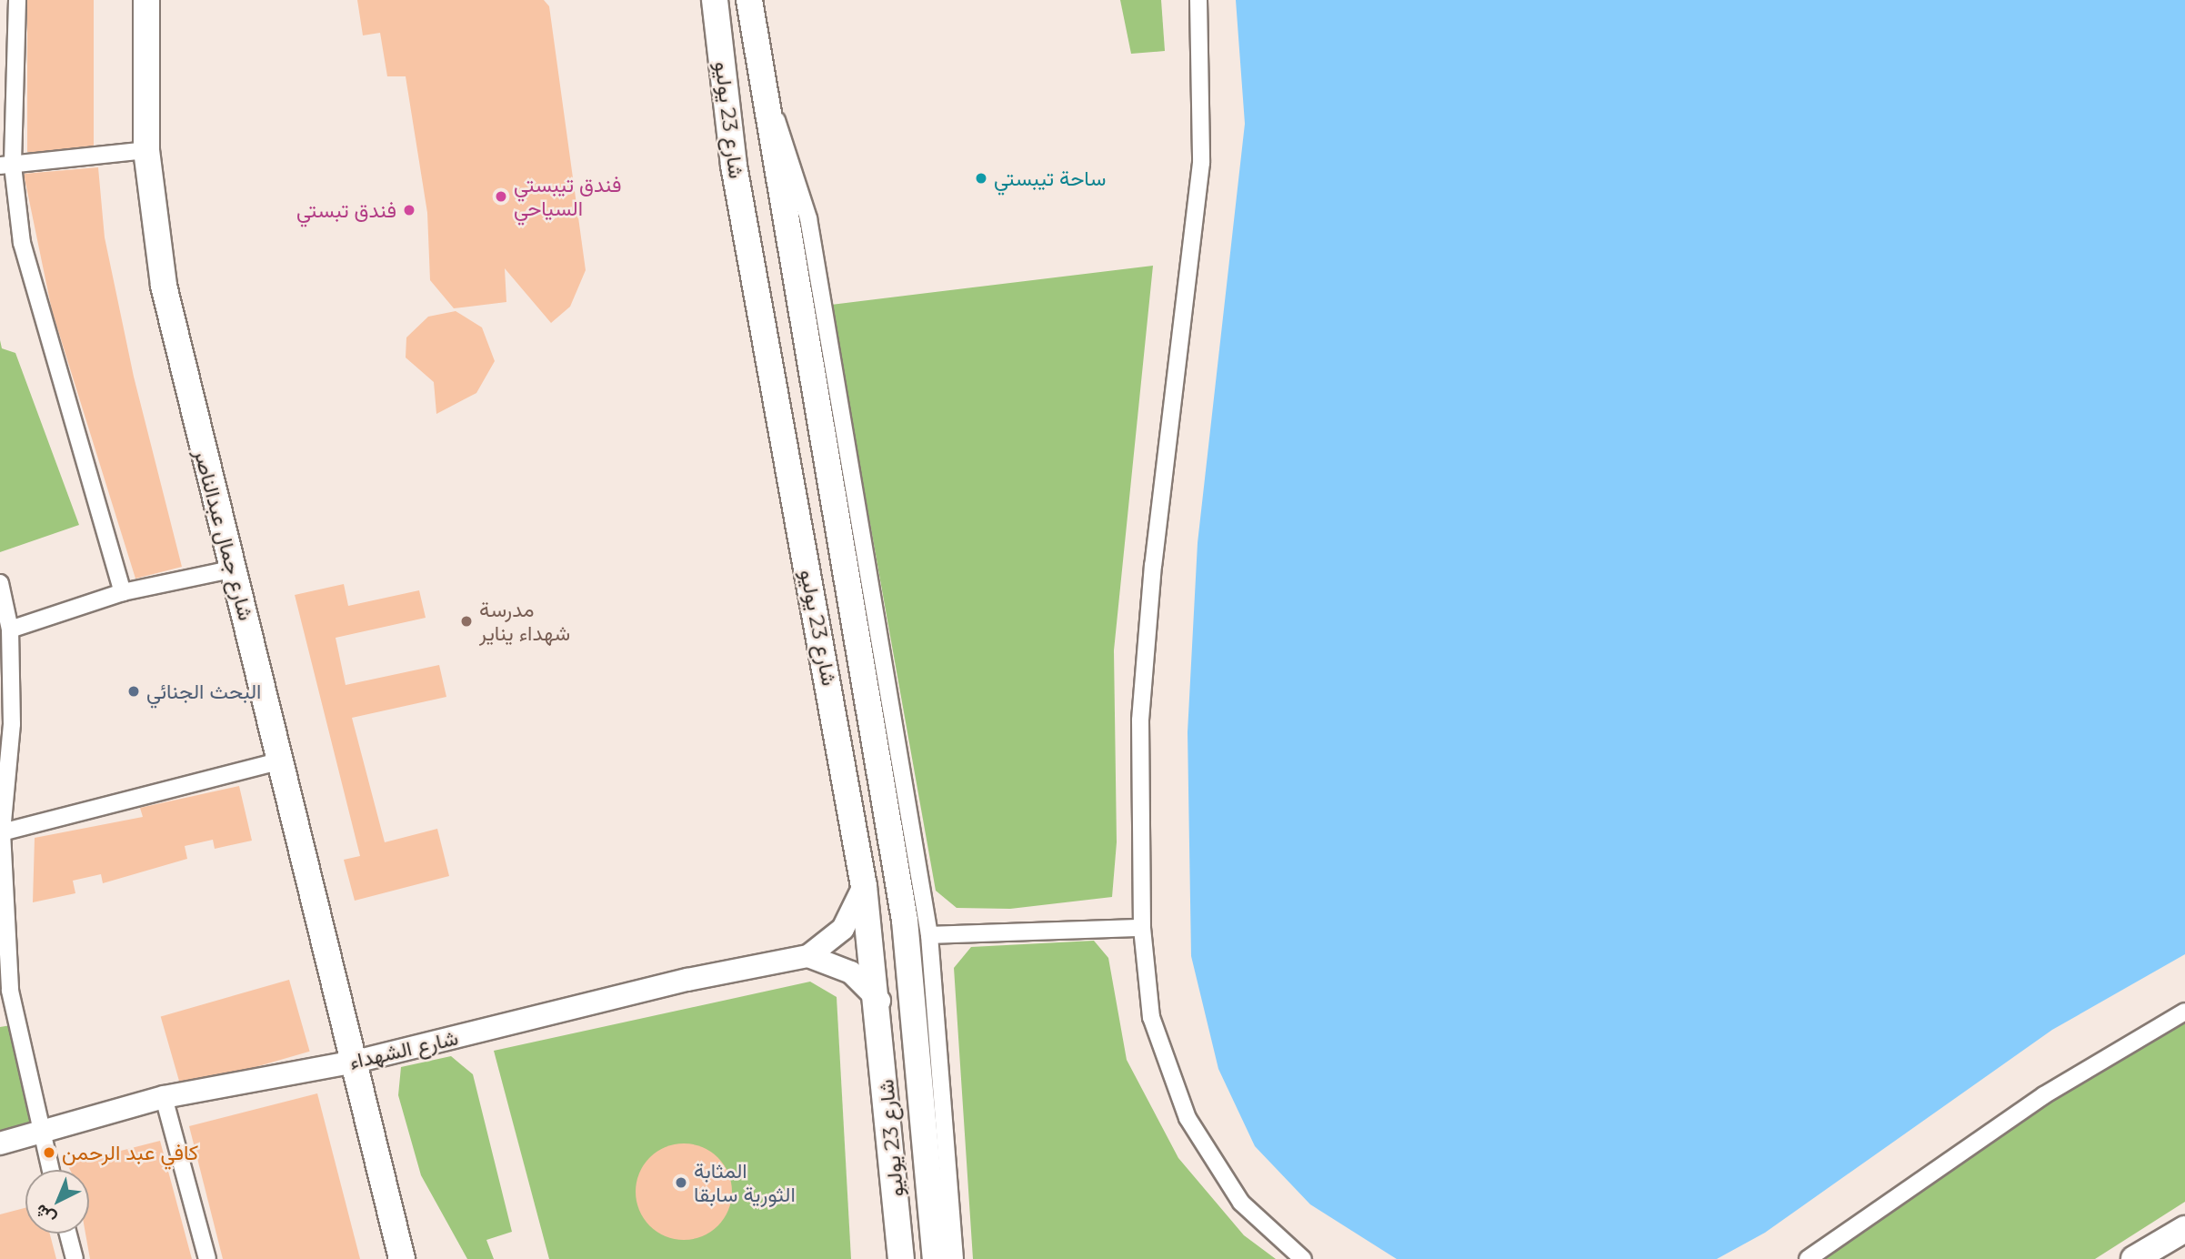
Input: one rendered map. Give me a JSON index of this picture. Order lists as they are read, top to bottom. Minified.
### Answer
{"streets":{"main road":["شارع 23 يوليو","شارع جمال عبدالناصر"],"street":["شارع الشهداء"]},"crossings":[["شارع 23 يوليو","شارع الشهداء"],["شارع جمال عبدالناصر","شارع الشهداء"]],"places":["ساحة تيبستي","فندق تيبستي السياحي","فندق تبستي","مدرسة شهداء يناير","البحث الجنائي","كافي عبد الرحمن","المثابة الثورية سابقا"],"north":"bottom left"}
